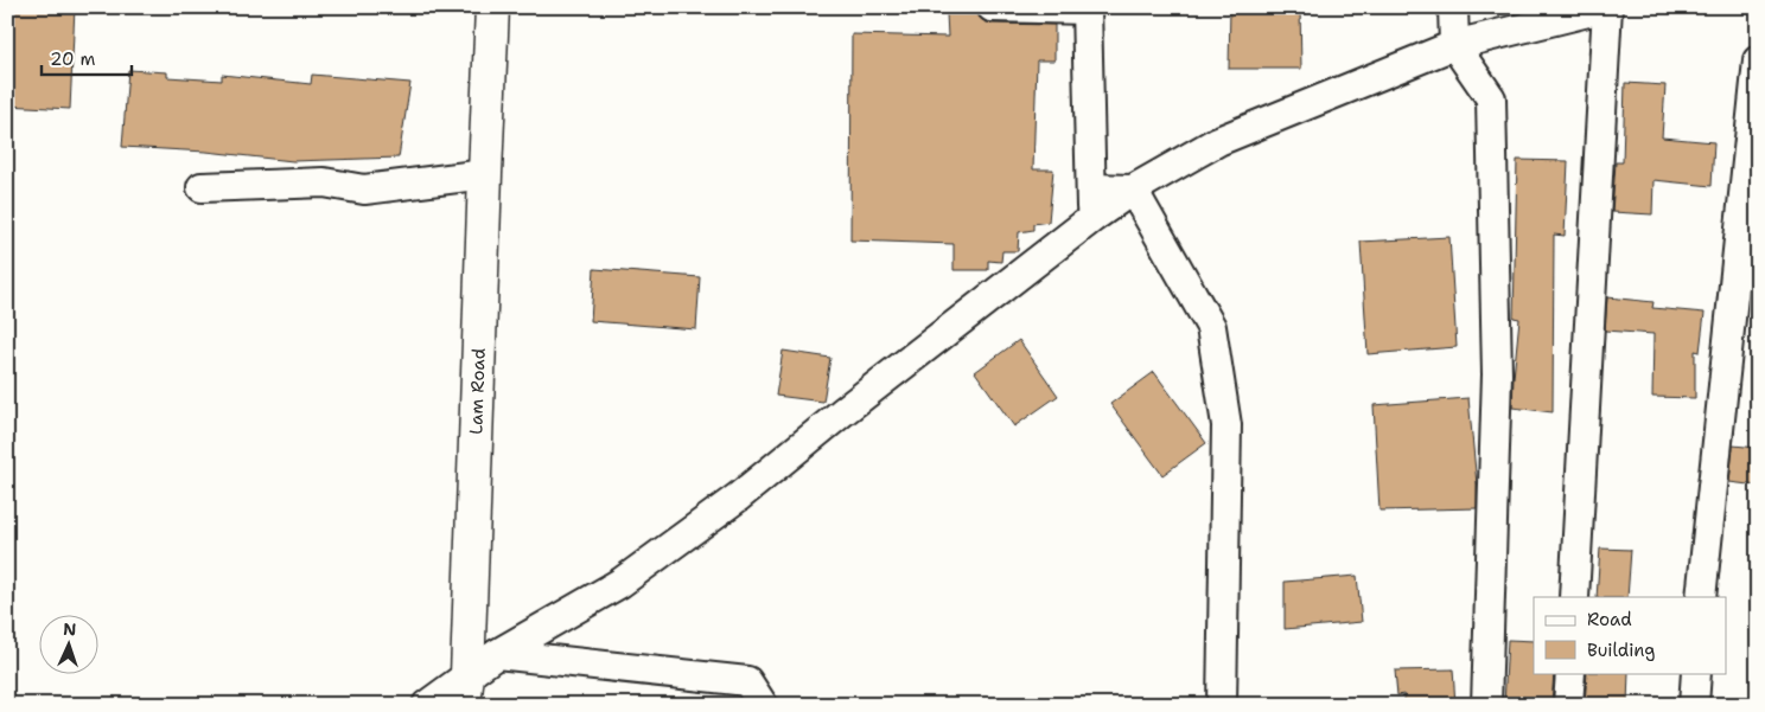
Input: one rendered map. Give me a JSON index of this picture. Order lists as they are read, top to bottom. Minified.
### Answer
{"streets":{"main road":["Lam Road"]},"legend":["Road","Building"],"scale_bar":"20 m","north":"top"}
